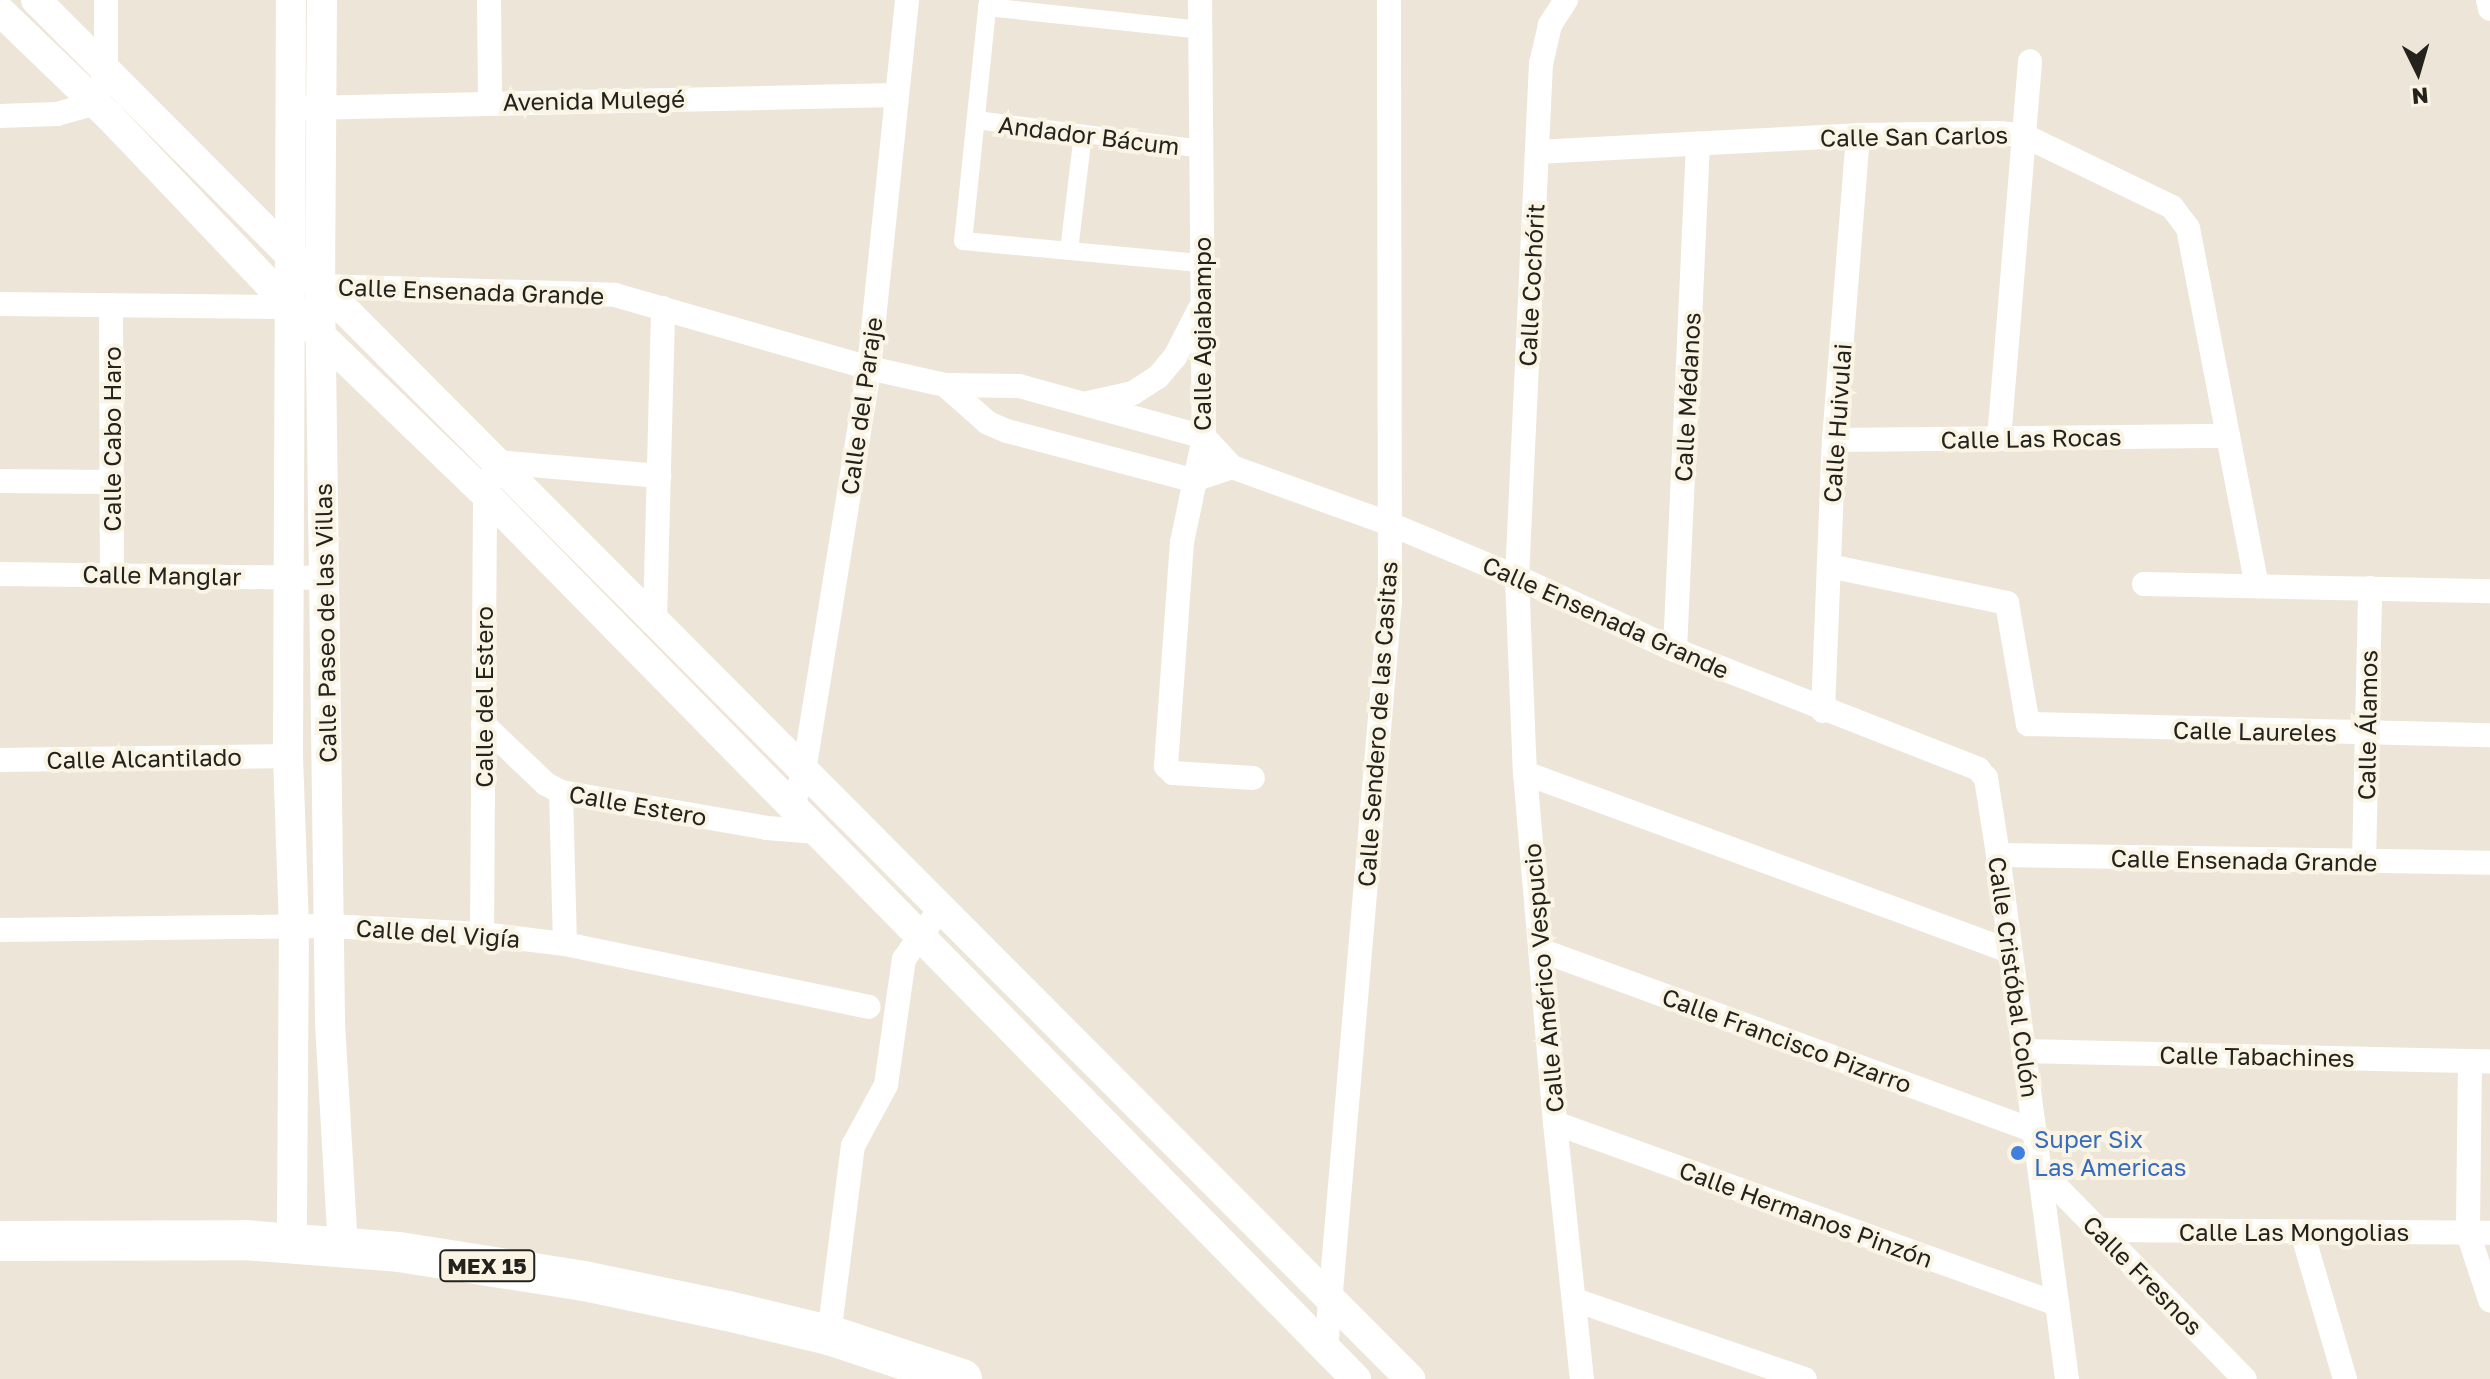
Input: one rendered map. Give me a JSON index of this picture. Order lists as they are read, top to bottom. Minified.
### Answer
{"streets":{"main road":["MEX 15"],"street":["Avenida Mulegé","Andador Bácum","Calle San Carlos","Calle Cochórit","Calle Ensenada Grande","Calle Agiabampo","Calle Médanos","Calle del Paraje","Calle Huivulai","Calle Las Rocas","Calle Cabo Haro","Calle Manglar","Calle Paseo de las Villas","Calle del Estero","Calle Sendero de las Casitas","Calle Álamos","Calle Laureles","Calle Alcantilado","Calle Estero","Calle del Vigía","Calle Cristóbal Colón","Calle Américo Vespucio","Calle Francisco Pizarro","Calle Tabachines","Calle Hermanos Pinzón","Calle Las Mongolias","Calle Fresnos"]},"crossings":[["Avenida Mulegé","Calle del Paraje"],["Avenida Mulegé","Calle Paseo de las Villas"],["Andador Bácum","Calle Agiabampo"],["Calle San Carlos","Calle Cochórit"],["Calle San Carlos","Calle Médanos"],["Calle San Carlos","Calle Huivulai"],["Calle San Carlos","Calle Las Rocas"],["Calle Cochórit","Calle Ensenada Grande"],["Calle Cochórit","Calle Américo Vespucio"],["Calle Ensenada Grande","Calle Agiabampo"],["Calle Ensenada Grande","Calle Médanos"],["Calle Ensenada Grande","Calle del Paraje"],["Calle Ensenada Grande","Calle Huivulai"],["Calle Ensenada Grande","Calle Paseo de las Villas"],["Calle Ensenada Grande","Calle Sendero de las Casitas"],["Calle Ensenada Grande","Calle Álamos"],["Calle Ensenada Grande","Calle Cristóbal Colón"],["Calle Ensenada Grande","Calle Américo Vespucio"],["Calle Huivulai","Calle Las Rocas"],["Calle Huivulai","Calle Laureles"],["Calle Cabo Haro","Calle Manglar"],["Calle Manglar","Calle Paseo de las Villas"],["Calle Paseo de las Villas","Calle Alcantilado"],["Calle Paseo de las Villas","Calle del Vigía"],["Calle Paseo de las Villas","MEX 15"],["Calle del Estero","Calle Estero"],["Calle del Estero","Calle del Vigía"],["Calle Álamos","Calle Laureles"],["Calle Cristóbal Colón","Calle Francisco Pizarro"],["Calle Cristóbal Colón","Calle Tabachines"],["Calle Cristóbal Colón","Calle Hermanos Pinzón"],["Calle Cristóbal Colón","Calle Fresnos"],["Calle Américo Vespucio","Calle Francisco Pizarro"],["Calle Américo Vespucio","Calle Hermanos Pinzón"],["Calle Las Mongolias","Calle Fresnos"]],"places":["Super Six Las Americas"],"north":"bottom"}
